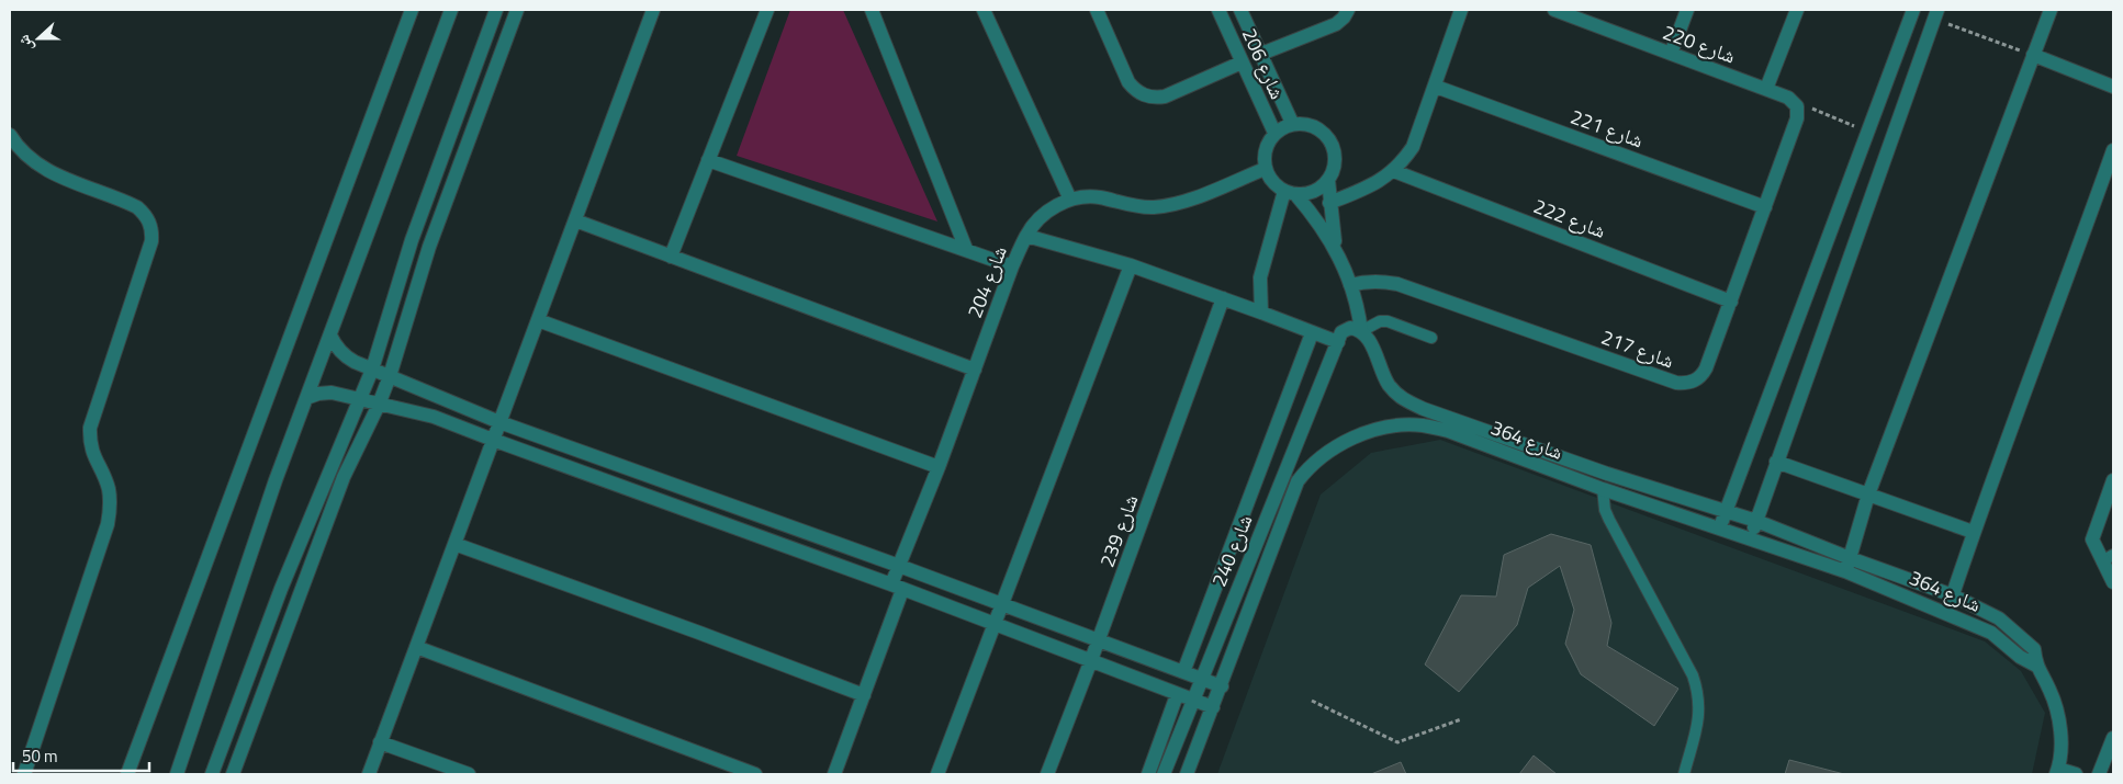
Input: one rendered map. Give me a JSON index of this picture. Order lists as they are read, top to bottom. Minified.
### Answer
{"streets":{"street":["شارع 220","شارع 206","شارع 221","شارع 222","شارع 204","شارع 217","شارع 364","شارع 239","شارع 240"]},"crossings":[["شارع 220","شارع 217"],["شارع 206","شارع 204"],["شارع 221","شارع 217"],["شارع 222","شارع 217"]],"scale_bar":"50 m","north":"left"}
